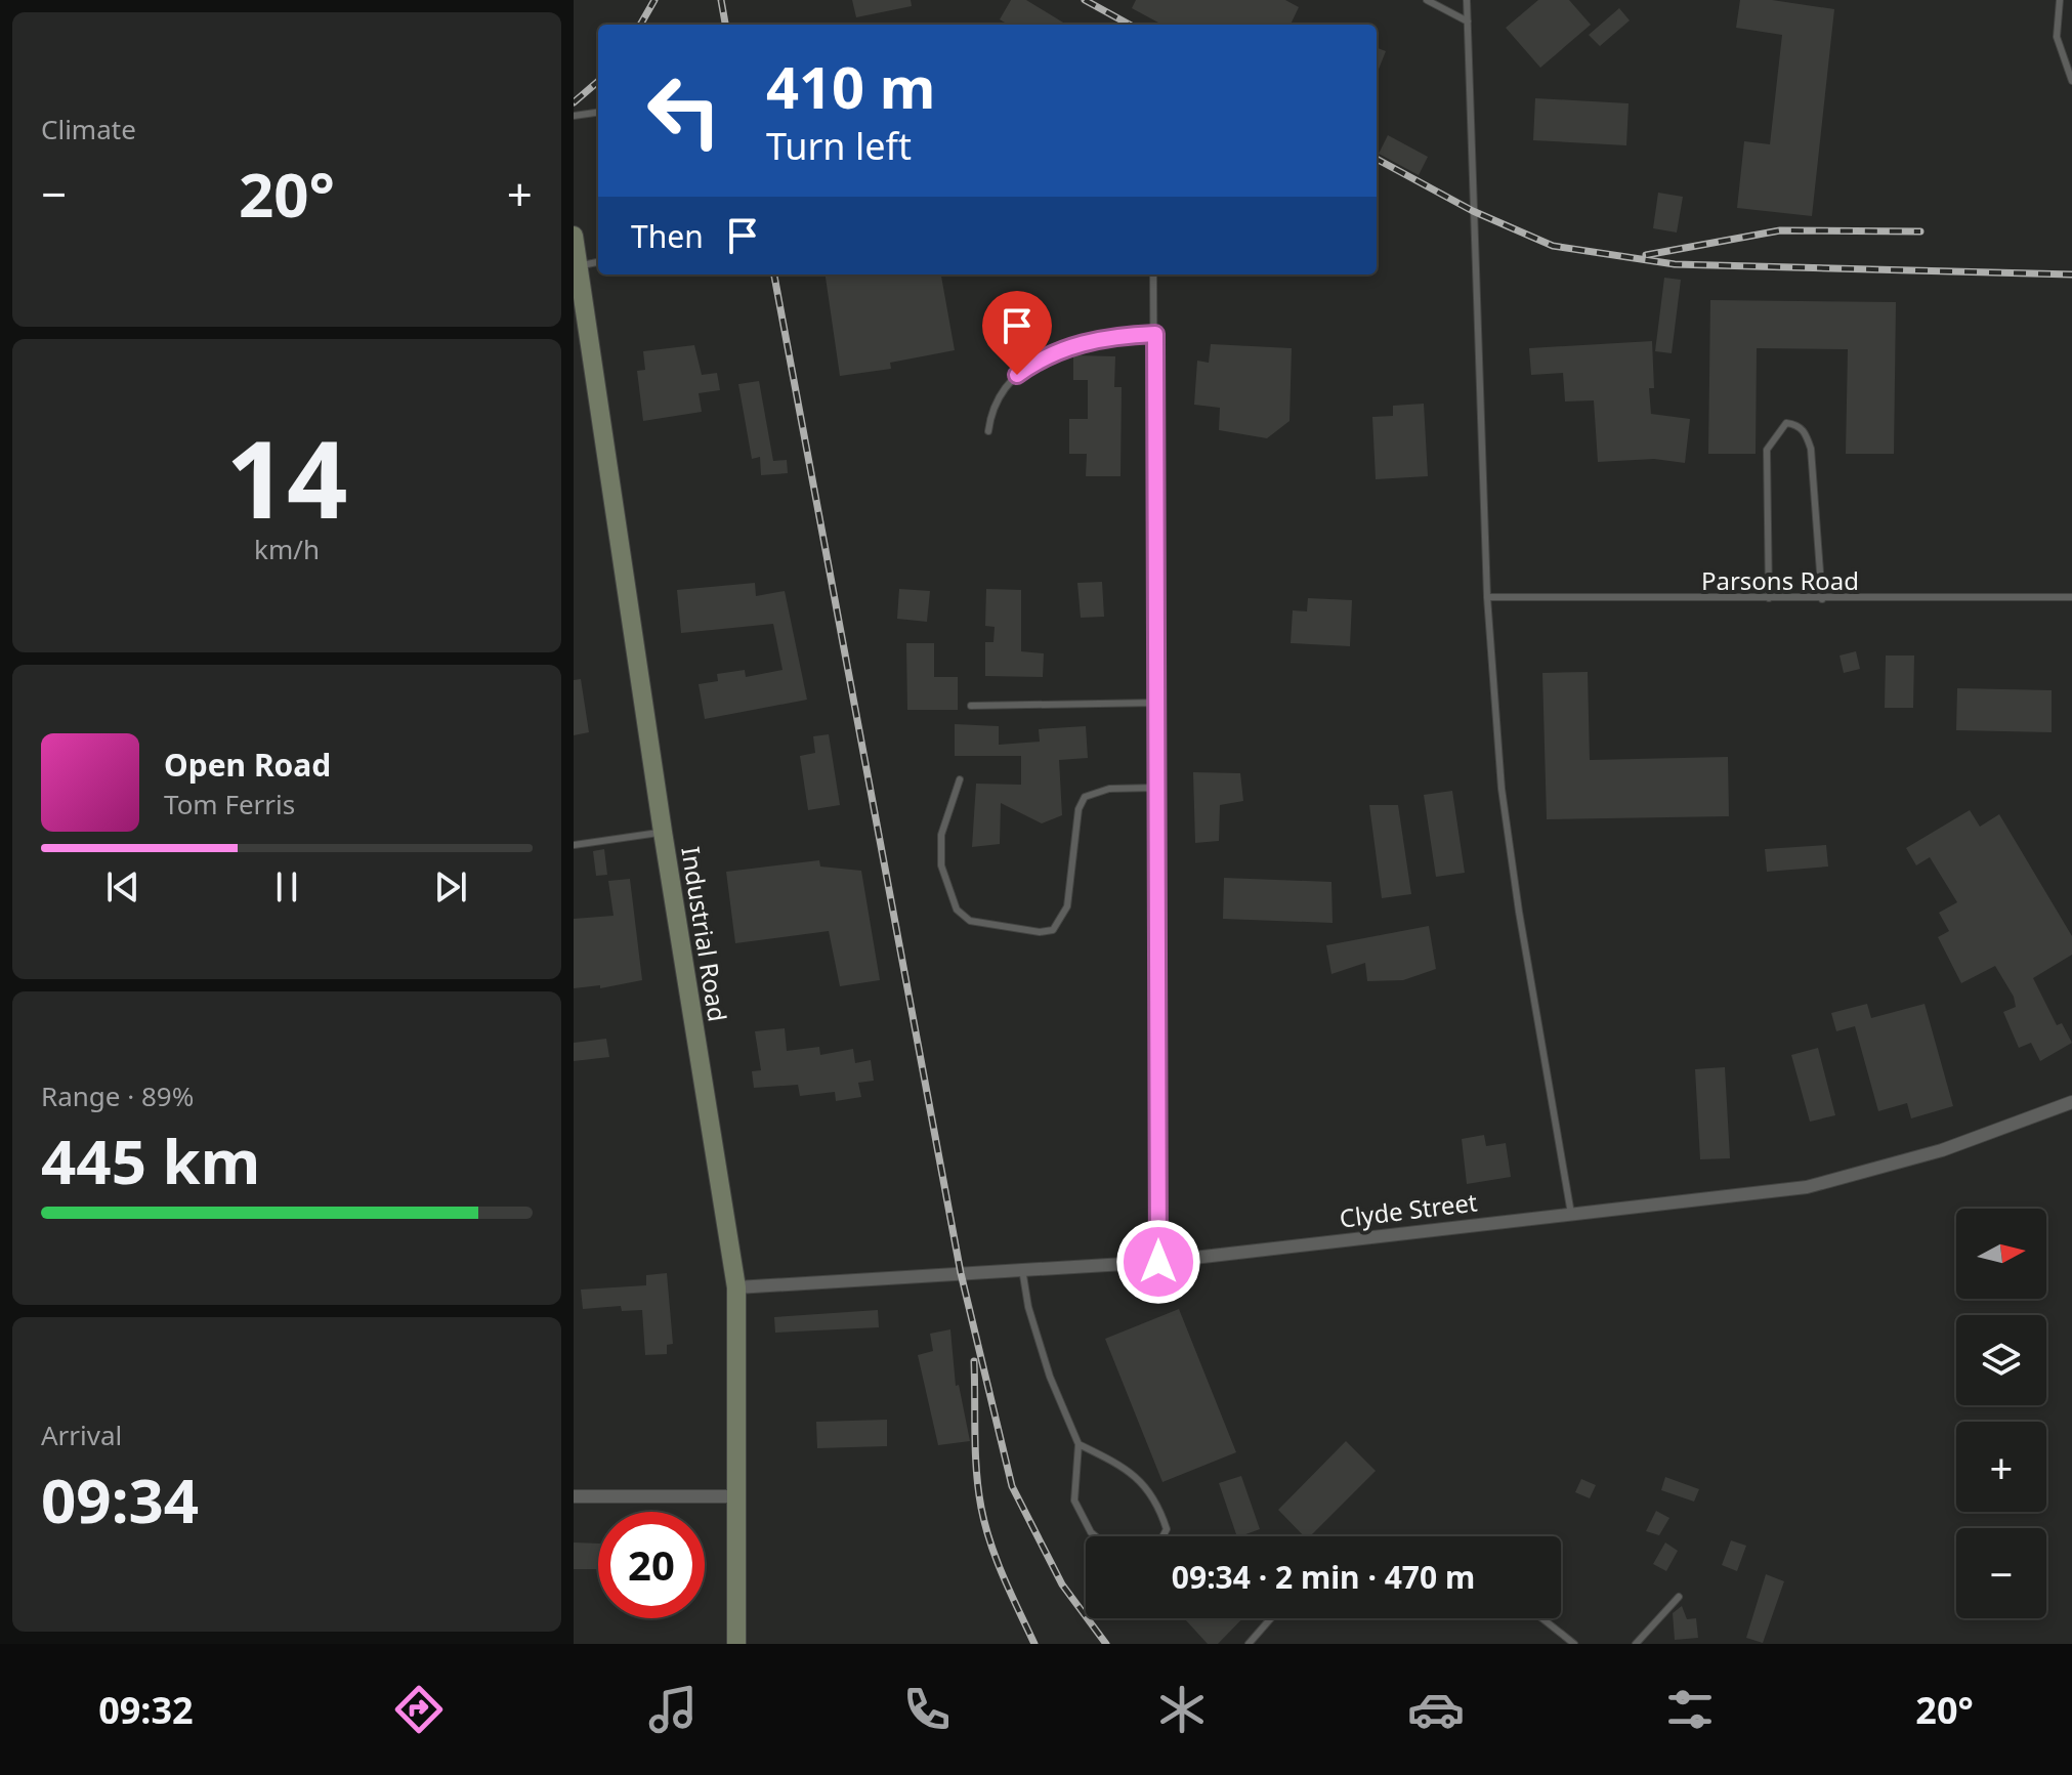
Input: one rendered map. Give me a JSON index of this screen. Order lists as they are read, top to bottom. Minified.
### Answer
{"streets":{"street":["Industrial Road","Clyde Street"],"lane":["Parsons Road"]},"crossings":[["Industrial Road","Clyde Street"]],"north":"right","page":{"tile":["Climate",["14","km/h"],["Range · 89%","445 km"],["Arrival","09:34"]],"turn":["410 m","Turn left"],"heat":["−","20°","+"],"then":"Then","song":["Open Road","Tom Ferris"],"map_buttons":["+","−"],"limit":"20","trip":"09:34 · 2 min · 470 m","tabs":["09:32","20°"]}}
